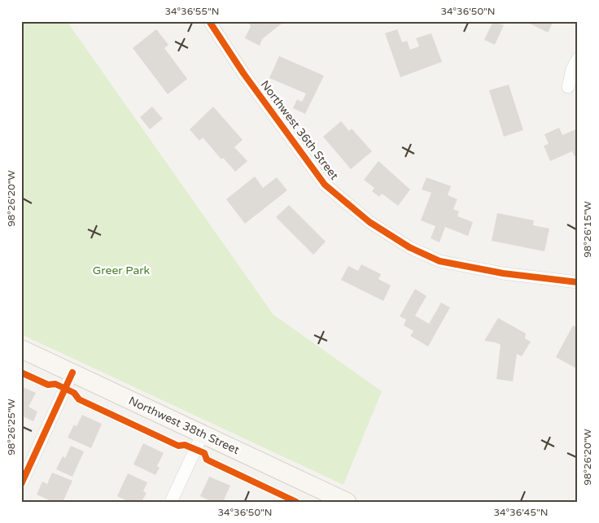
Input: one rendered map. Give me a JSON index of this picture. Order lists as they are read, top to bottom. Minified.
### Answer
{"streets":{"main road":["Northwest 38th Street"],"street":["Northwest 36th Street"]},"parks":["Greer Park"],"coordinates":["34°36'55\"N","34°36'50\"N","98°26'20\"W","98°26'15\"W","98°26'25\"W","34°36'45\"N"]}
